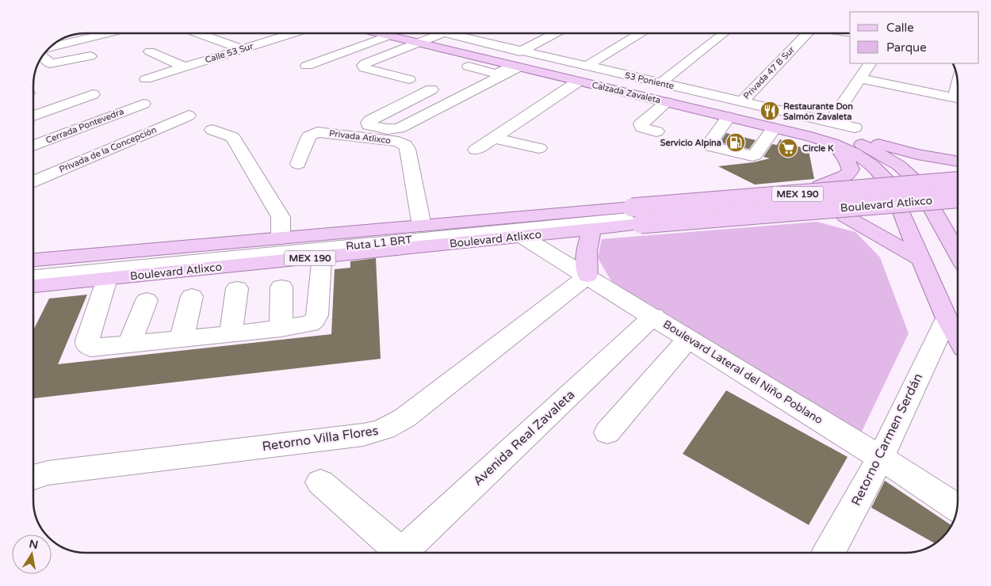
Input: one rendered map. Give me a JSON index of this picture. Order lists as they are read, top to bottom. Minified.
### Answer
{"streets":{"main road":["Calzada Zavaleta","MEX 190","Boulevard Atlixco"],"street":["Calle 53 Sur","Privada 47 B Sur","53 Poniente","Cerrada Pontevedra","Privada Atlixco","Privada de la Concepción","Ruta L1 BRT","Boulevard Lateral del Niño Poblano","Avenida Real Zavaleta","Retorno Villa Flores","Retorno Carmen Serdán"]},"crossings":[["Privada 47 B Sur","53 Poniente"],["53 Poniente","Calzada Zavaleta"],["Calzada Zavaleta","Retorno Carmen Serdán"],["Privada Atlixco","Boulevard Atlixco"],["Boulevard Atlixco","Ruta L1 BRT"],["Boulevard Atlixco","Boulevard Lateral del Niño Poblano"],["Boulevard Lateral del Niño Poblano","Avenida Real Zavaleta"],["Boulevard Lateral del Niño Poblano","Retorno Villa Flores"],["Boulevard Lateral del Niño Poblano","Retorno Carmen Serdán"]],"places":{"restaurant":["Restaurante Don Salmón Zavaleta"],"fuel station":["Servicio Alpina"],"supermarket":["Circle K"]},"legend":["Calle","Parque"],"north":"top"}
